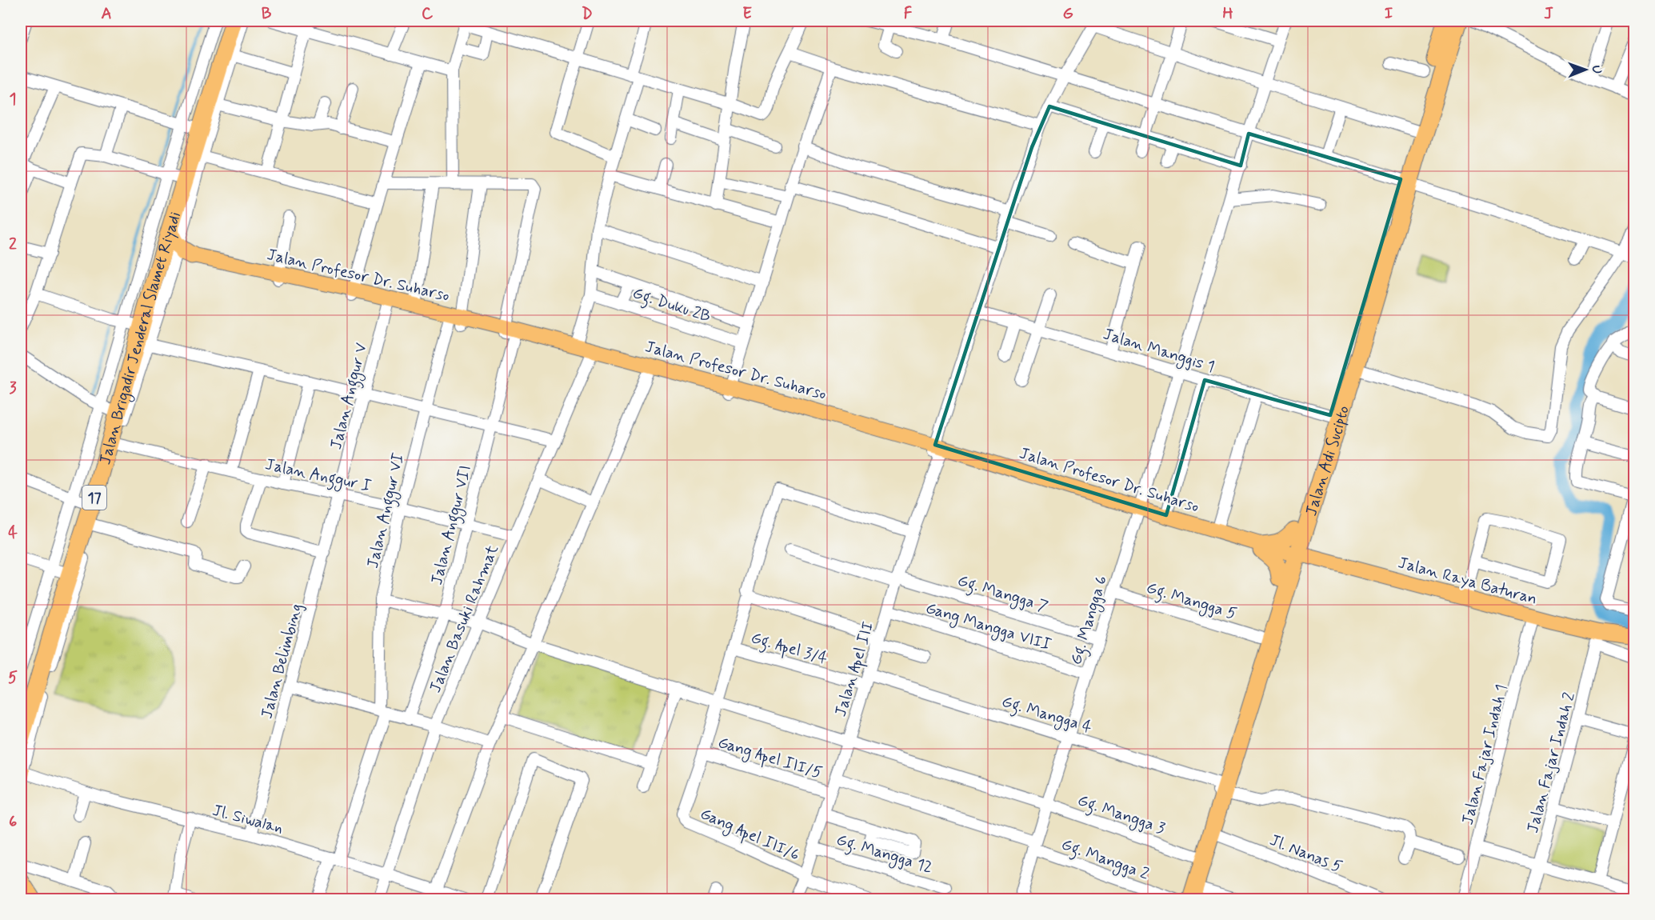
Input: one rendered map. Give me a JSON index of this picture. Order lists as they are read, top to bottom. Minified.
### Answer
{"streets":{"highway":["Jalan Brigadir Jenderal Slamet Riyadi","Jalan Adi Sucipto","17"],"main road":["Jalan Profesor Dr. Suharso","Jalan Raya Baturan"],"street":["Gg. Duku 2B","Jalan Manggis 1","Jalan Anggur V","Jalan Anggur I","Jalan Anggur VI","Jalan Anggur VII","Gg. Mangga 7","Gg. Mangga 5","Jalan Basuki Rahmat","Gg. Mangga 6","Gang Mangga VIII","Gg. Apel 3/4","Jalan Belimbing","Jalan Apel III","Gg. Mangga 4","Jalan Fajar Indah 1","Gang Apel III/5","Jalan Fajar Indah 2","Gg. Mangga 3","Jl. Siwalan","Gang Apel III/6","Gg. Mangga 12","Jl. Nanas 5","Gg. Mangga 2"]},"crossings":[["Jalan Profesor Dr. Suharso","Jalan Brigadir Jenderal Slamet Riyadi"],["Jalan Profesor Dr. Suharso","Jalan Anggur V"],["Jalan Profesor Dr. Suharso","Jalan Adi Sucipto"],["Jalan Profesor Dr. Suharso","Jalan Anggur VI"],["Jalan Profesor Dr. Suharso","Jalan Anggur VII"],["Jalan Profesor Dr. Suharso","Jalan Raya Baturan"],["Jalan Profesor Dr. Suharso","Jalan Basuki Rahmat"],["Jalan Profesor Dr. Suharso","Gg. Mangga 6"],["Jalan Profesor Dr. Suharso","Jalan Apel III"],["Jalan Brigadir Jenderal Slamet Riyadi","Jalan Anggur I"],["Jalan Manggis 1","Jalan Adi Sucipto"],["Jalan Manggis 1","Gg. Mangga 6"],["Jalan Manggis 1","Jalan Apel III"],["Jalan Anggur V","Jalan Anggur I"],["Jalan Anggur V","Jalan Belimbing"],["Jalan Adi Sucipto","Jalan Raya Baturan"],["Jalan Adi Sucipto","Gg. Mangga 5"],["Jalan Adi Sucipto","Gg. Mangga 4"],["Jalan Adi Sucipto","Gg. Mangga 3"],["Jalan Adi Sucipto","Jl. Nanas 5"],["Jalan Anggur I","Jalan Anggur VI"],["Jalan Anggur I","Jalan Anggur VII"],["Jalan Anggur I","Jalan Basuki Rahmat"],["Jalan Anggur I","Jalan Belimbing"],["Jalan Anggur VI","Jalan Anggur VII"],["Jalan Anggur VI","Gg. Mangga 3"],["Jalan Anggur VI","Jl. Siwalan"],["Jalan Anggur VII","Gg. Mangga 3"],["Jalan Raya Baturan","Jalan Fajar Indah 1"],["Jalan Raya Baturan","Jalan Fajar Indah 2"],["Gg. Mangga 7","Gg. Mangga 6"],["Gg. Mangga 7","Jalan Apel III"],["Gg. Mangga 5","Gg. Mangga 6"],["Jalan Basuki Rahmat","Gg. Mangga 3"],["Jalan Basuki Rahmat","Jl. Siwalan"],["Gg. Mangga 6","Gg. Mangga 4"],["Gg. Mangga 6","Gg. Mangga 3"],["Gg. Mangga 6","Gg. Mangga 2"],["Gang Mangga VIII","Jalan Apel III"],["Gg. Apel 3/4","Jalan Apel III"],["Gg. Apel 3/4","Gg. Mangga 4"],["Jalan Belimbing","Jl. Siwalan"],["Jalan Apel III","Gg. Mangga 4"],["Jalan Apel III","Gg. Mangga 3"],["Jalan Apel III","Gang Apel III/6"],["Jalan Apel III","Gg. Mangga 12"],["Jalan Apel III","Gg. Mangga 2"],["Gang Apel III/5","Gang Apel III/6"]],"north":"right","grid":{"columns":["A","B","C","D","E","F","G","H","I","J"],"rows":["1","2","3","4","5","6"]}}
